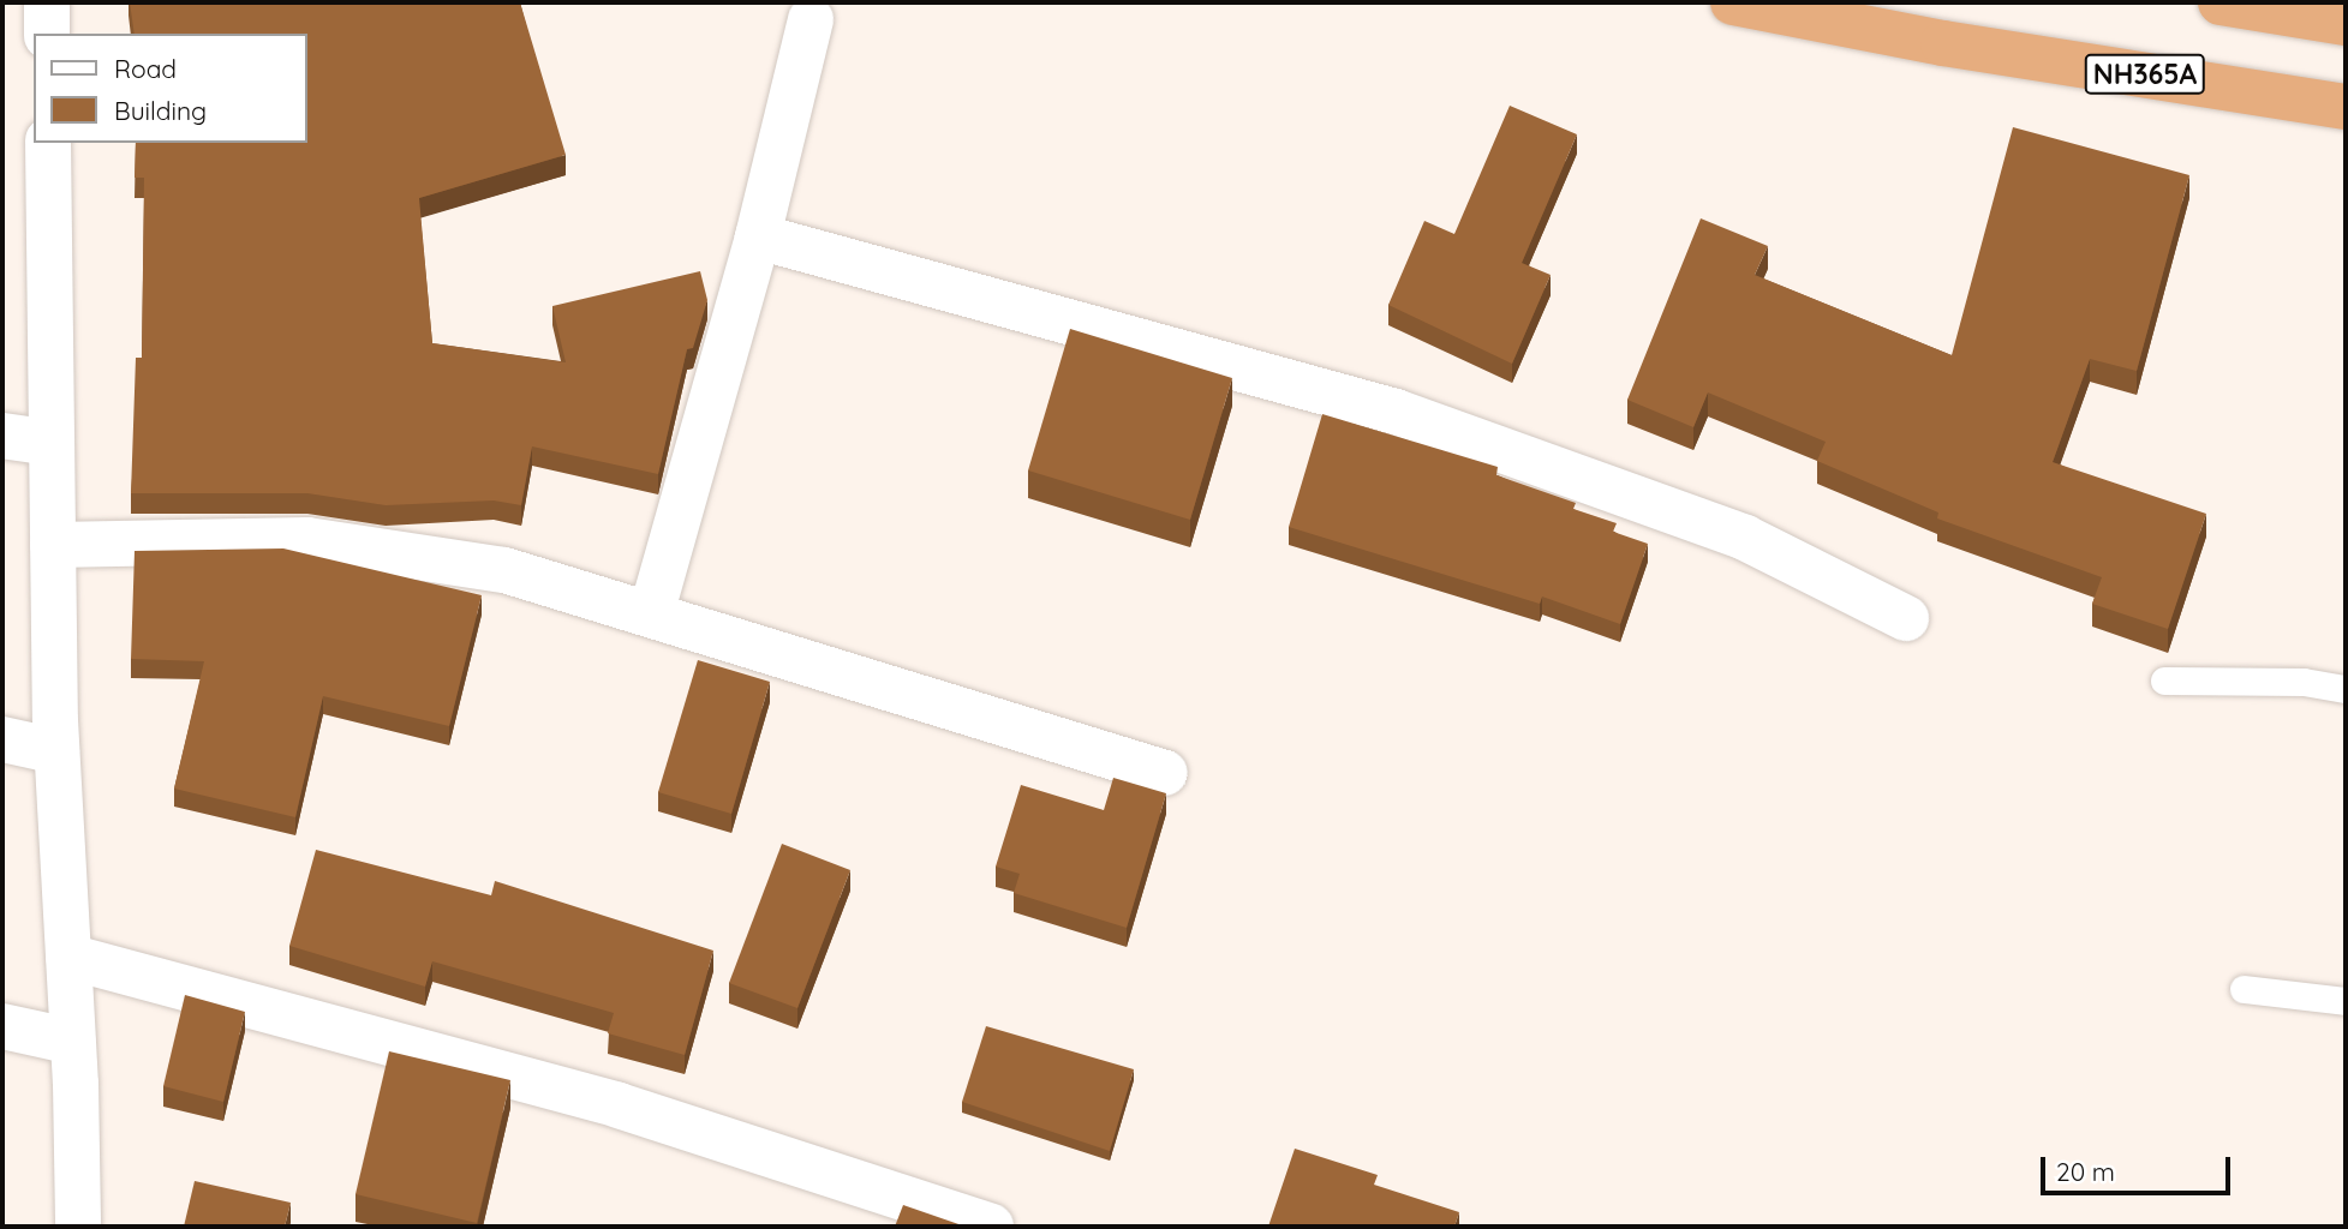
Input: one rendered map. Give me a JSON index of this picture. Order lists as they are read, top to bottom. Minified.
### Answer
{"streets":{"highway":["NH365A"]},"legend":["Road","Building"],"scale_bar":"20 m"}
